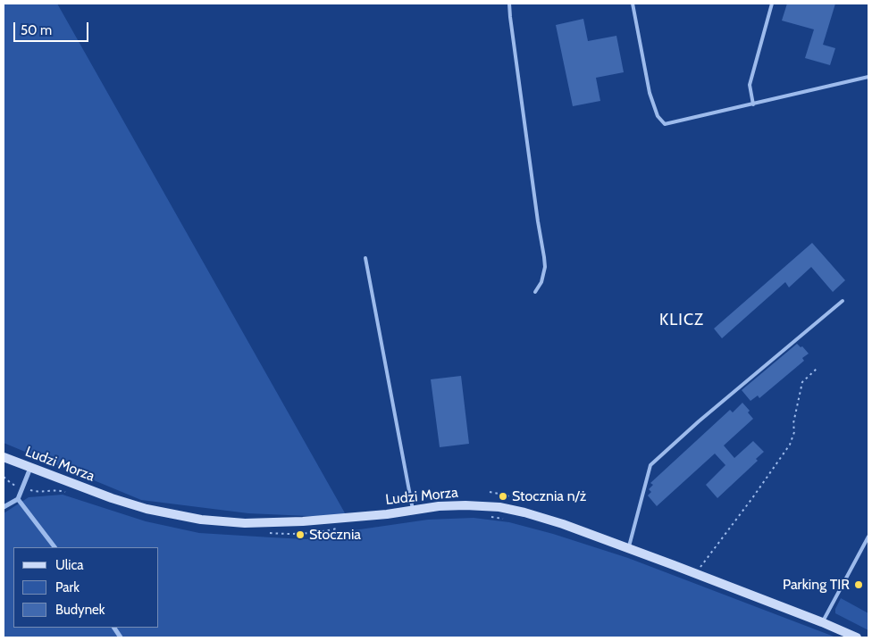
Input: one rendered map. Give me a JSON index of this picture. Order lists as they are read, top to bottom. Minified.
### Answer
{"streets":{"street":["Ludzi Morza"]},"districts":["KLICZ"],"places":["Stocznia n/ż","Stocznia","Parking TIR"],"legend":["Ulica","Park","Budynek"],"scale_bar":"50 m"}
